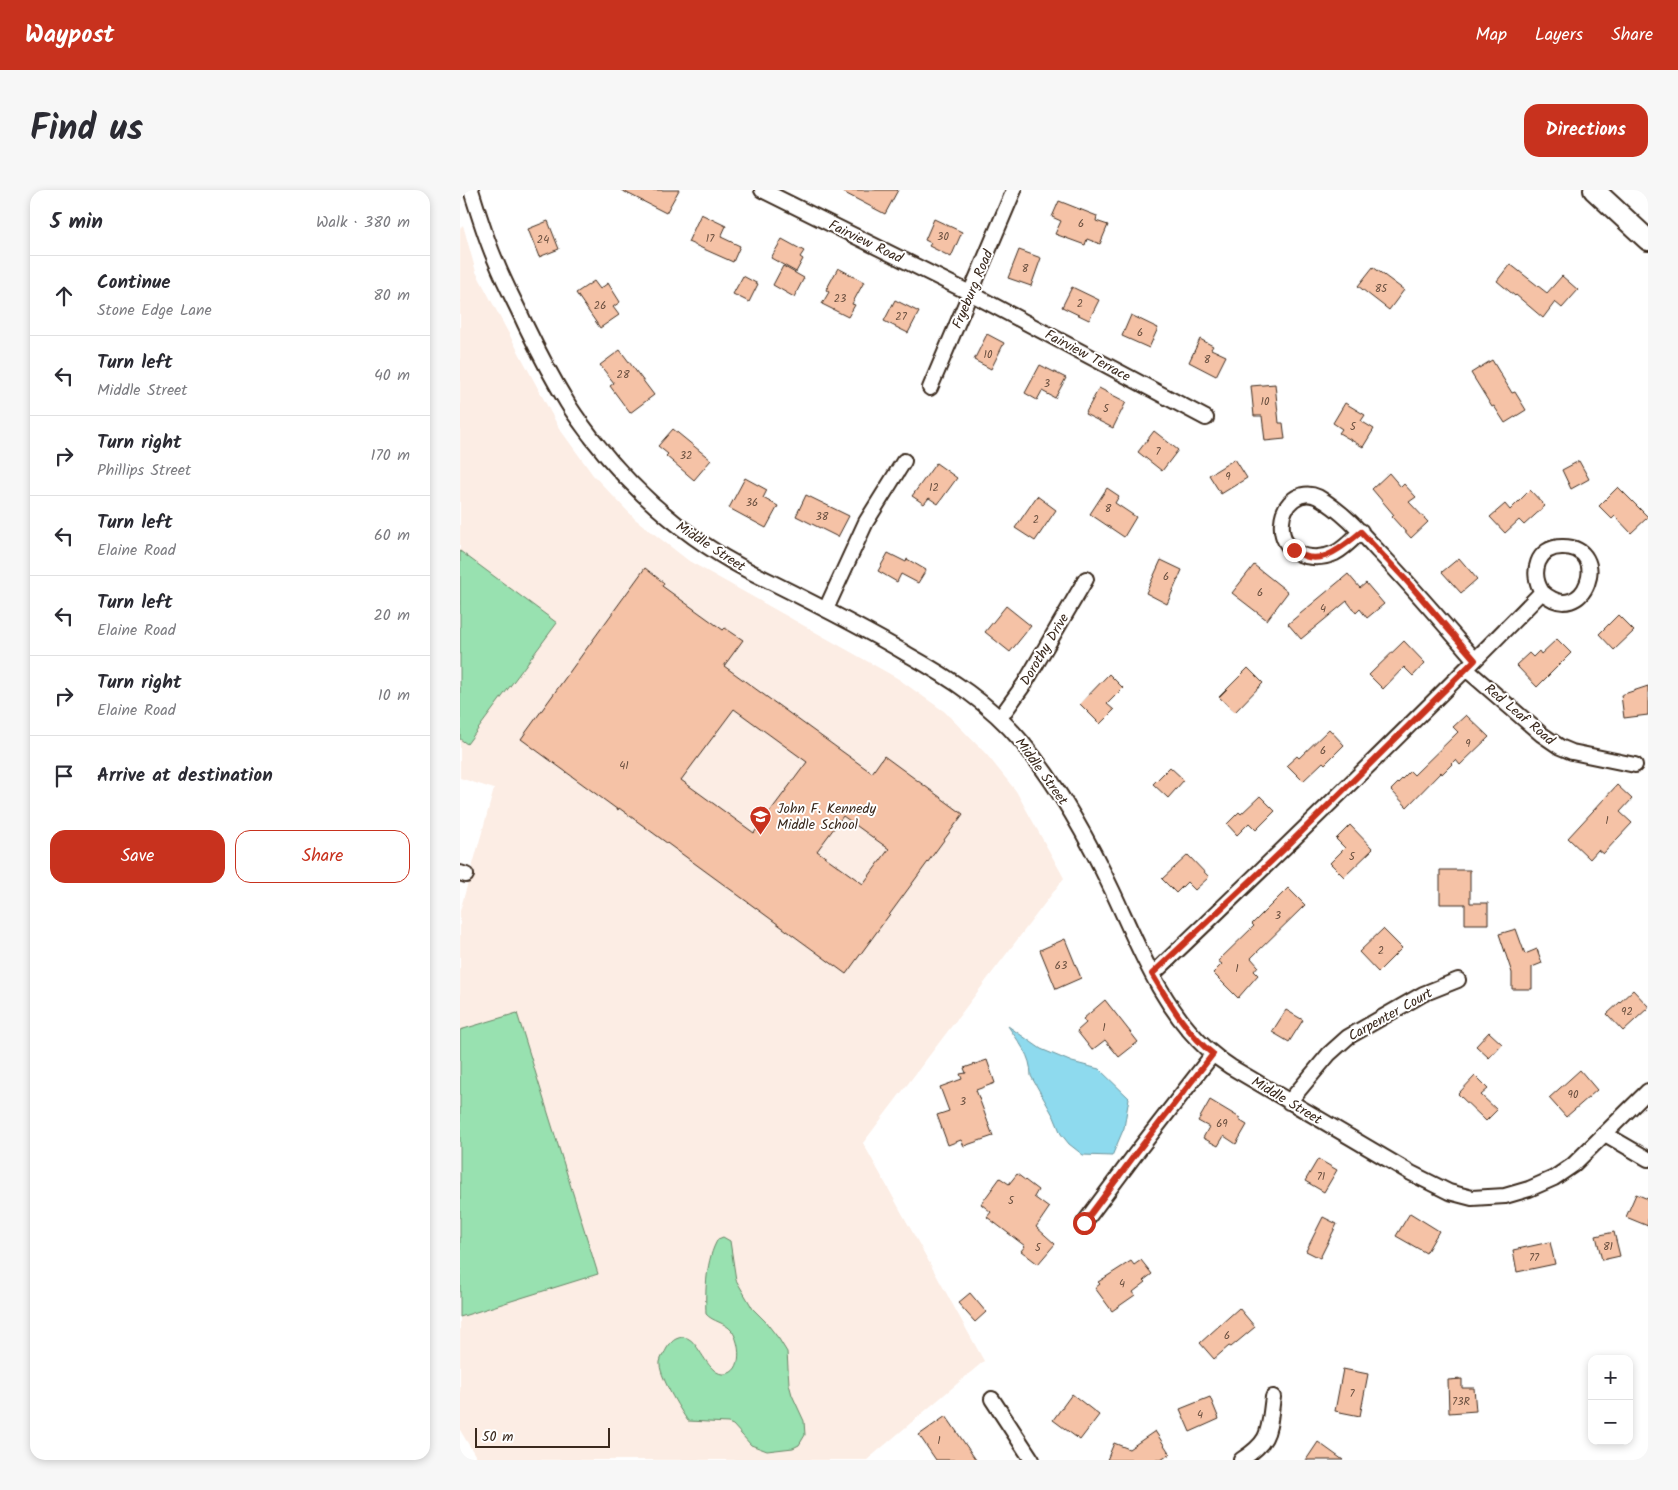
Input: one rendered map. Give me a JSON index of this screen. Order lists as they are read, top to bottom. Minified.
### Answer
{"streets":{"street":["Fairview Road","Fryeburg Road","Fairview Terrace","Middle Street","Dorothy Drive","Red Leaf Road","Carpenter Court"]},"crossings":[["Fairview Road","Fryeburg Road"],["Fairview Road","Fairview Terrace"],["Fryeburg Road","Fairview Terrace"],["Middle Street","Dorothy Drive"],["Middle Street","Carpenter Court"]],"places":{"school or university":["John F. Kennedy Middle School"]},"house_numbers":["6","30","17","24","8","85","23","2","26","27","6","10","8","28","3","10","5","5","7","32","9","12","36","8","38","2","6","6","4","9","6","41","1","5","3","2","63","1","92","1","90","3","69","71","5","81","5","77","4","6","7","73R","4","1"],"scale_bar":"50 m","page":{"header":"Waypost","nav":["Map","Layers","Share"],"title":"Find us","buttons":["Directions",["Save","Share"]],"heading":["5 min","Walk · 380 m"],"list":[["Continue","Stone Edge Lane","80 m"],["Turn left","Middle Street","40 m"],["Turn right","Phillips Street","170 m"],["Turn left","Elaine Road","60 m"],["Turn left","Elaine Road","20 m"],["Turn right","Elaine Road","10 m"],"Arrive at destination"],"map_buttons":["+","−"],"scale":"50 m"}}
